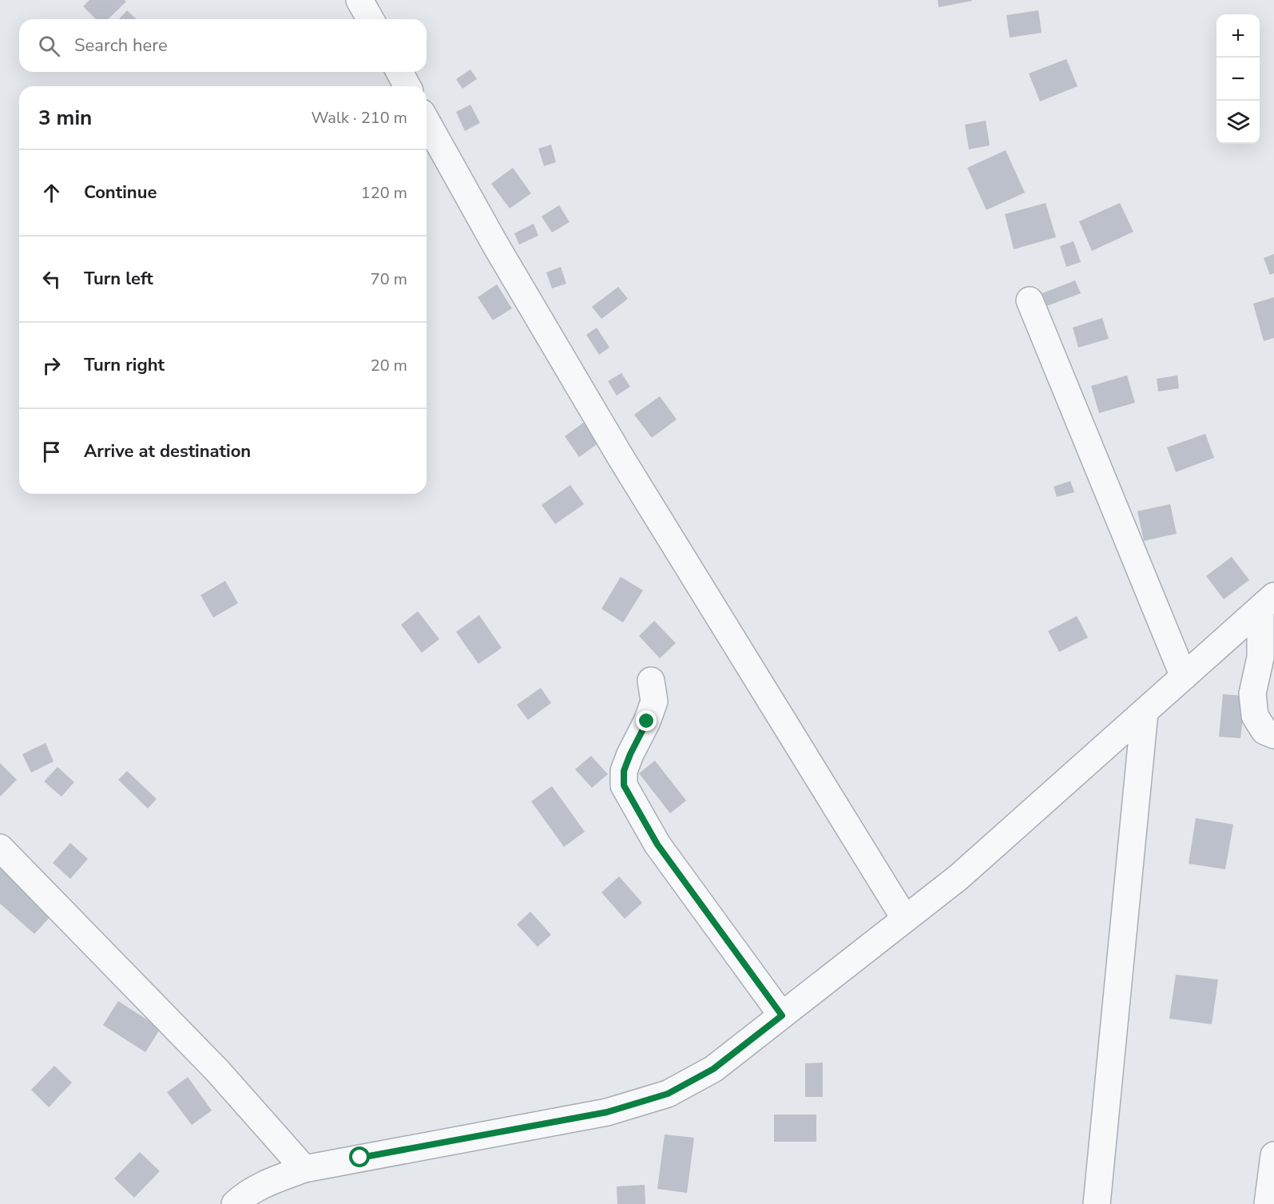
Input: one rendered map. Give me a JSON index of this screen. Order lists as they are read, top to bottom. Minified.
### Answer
{"page":{"map_buttons":["+","−"],"search":"Search here","heading":["3 min","Walk · 210 m"],"list":[["Continue","120 m"],["Turn left","70 m"],["Turn right","20 m"],"Arrive at destination"]}}
